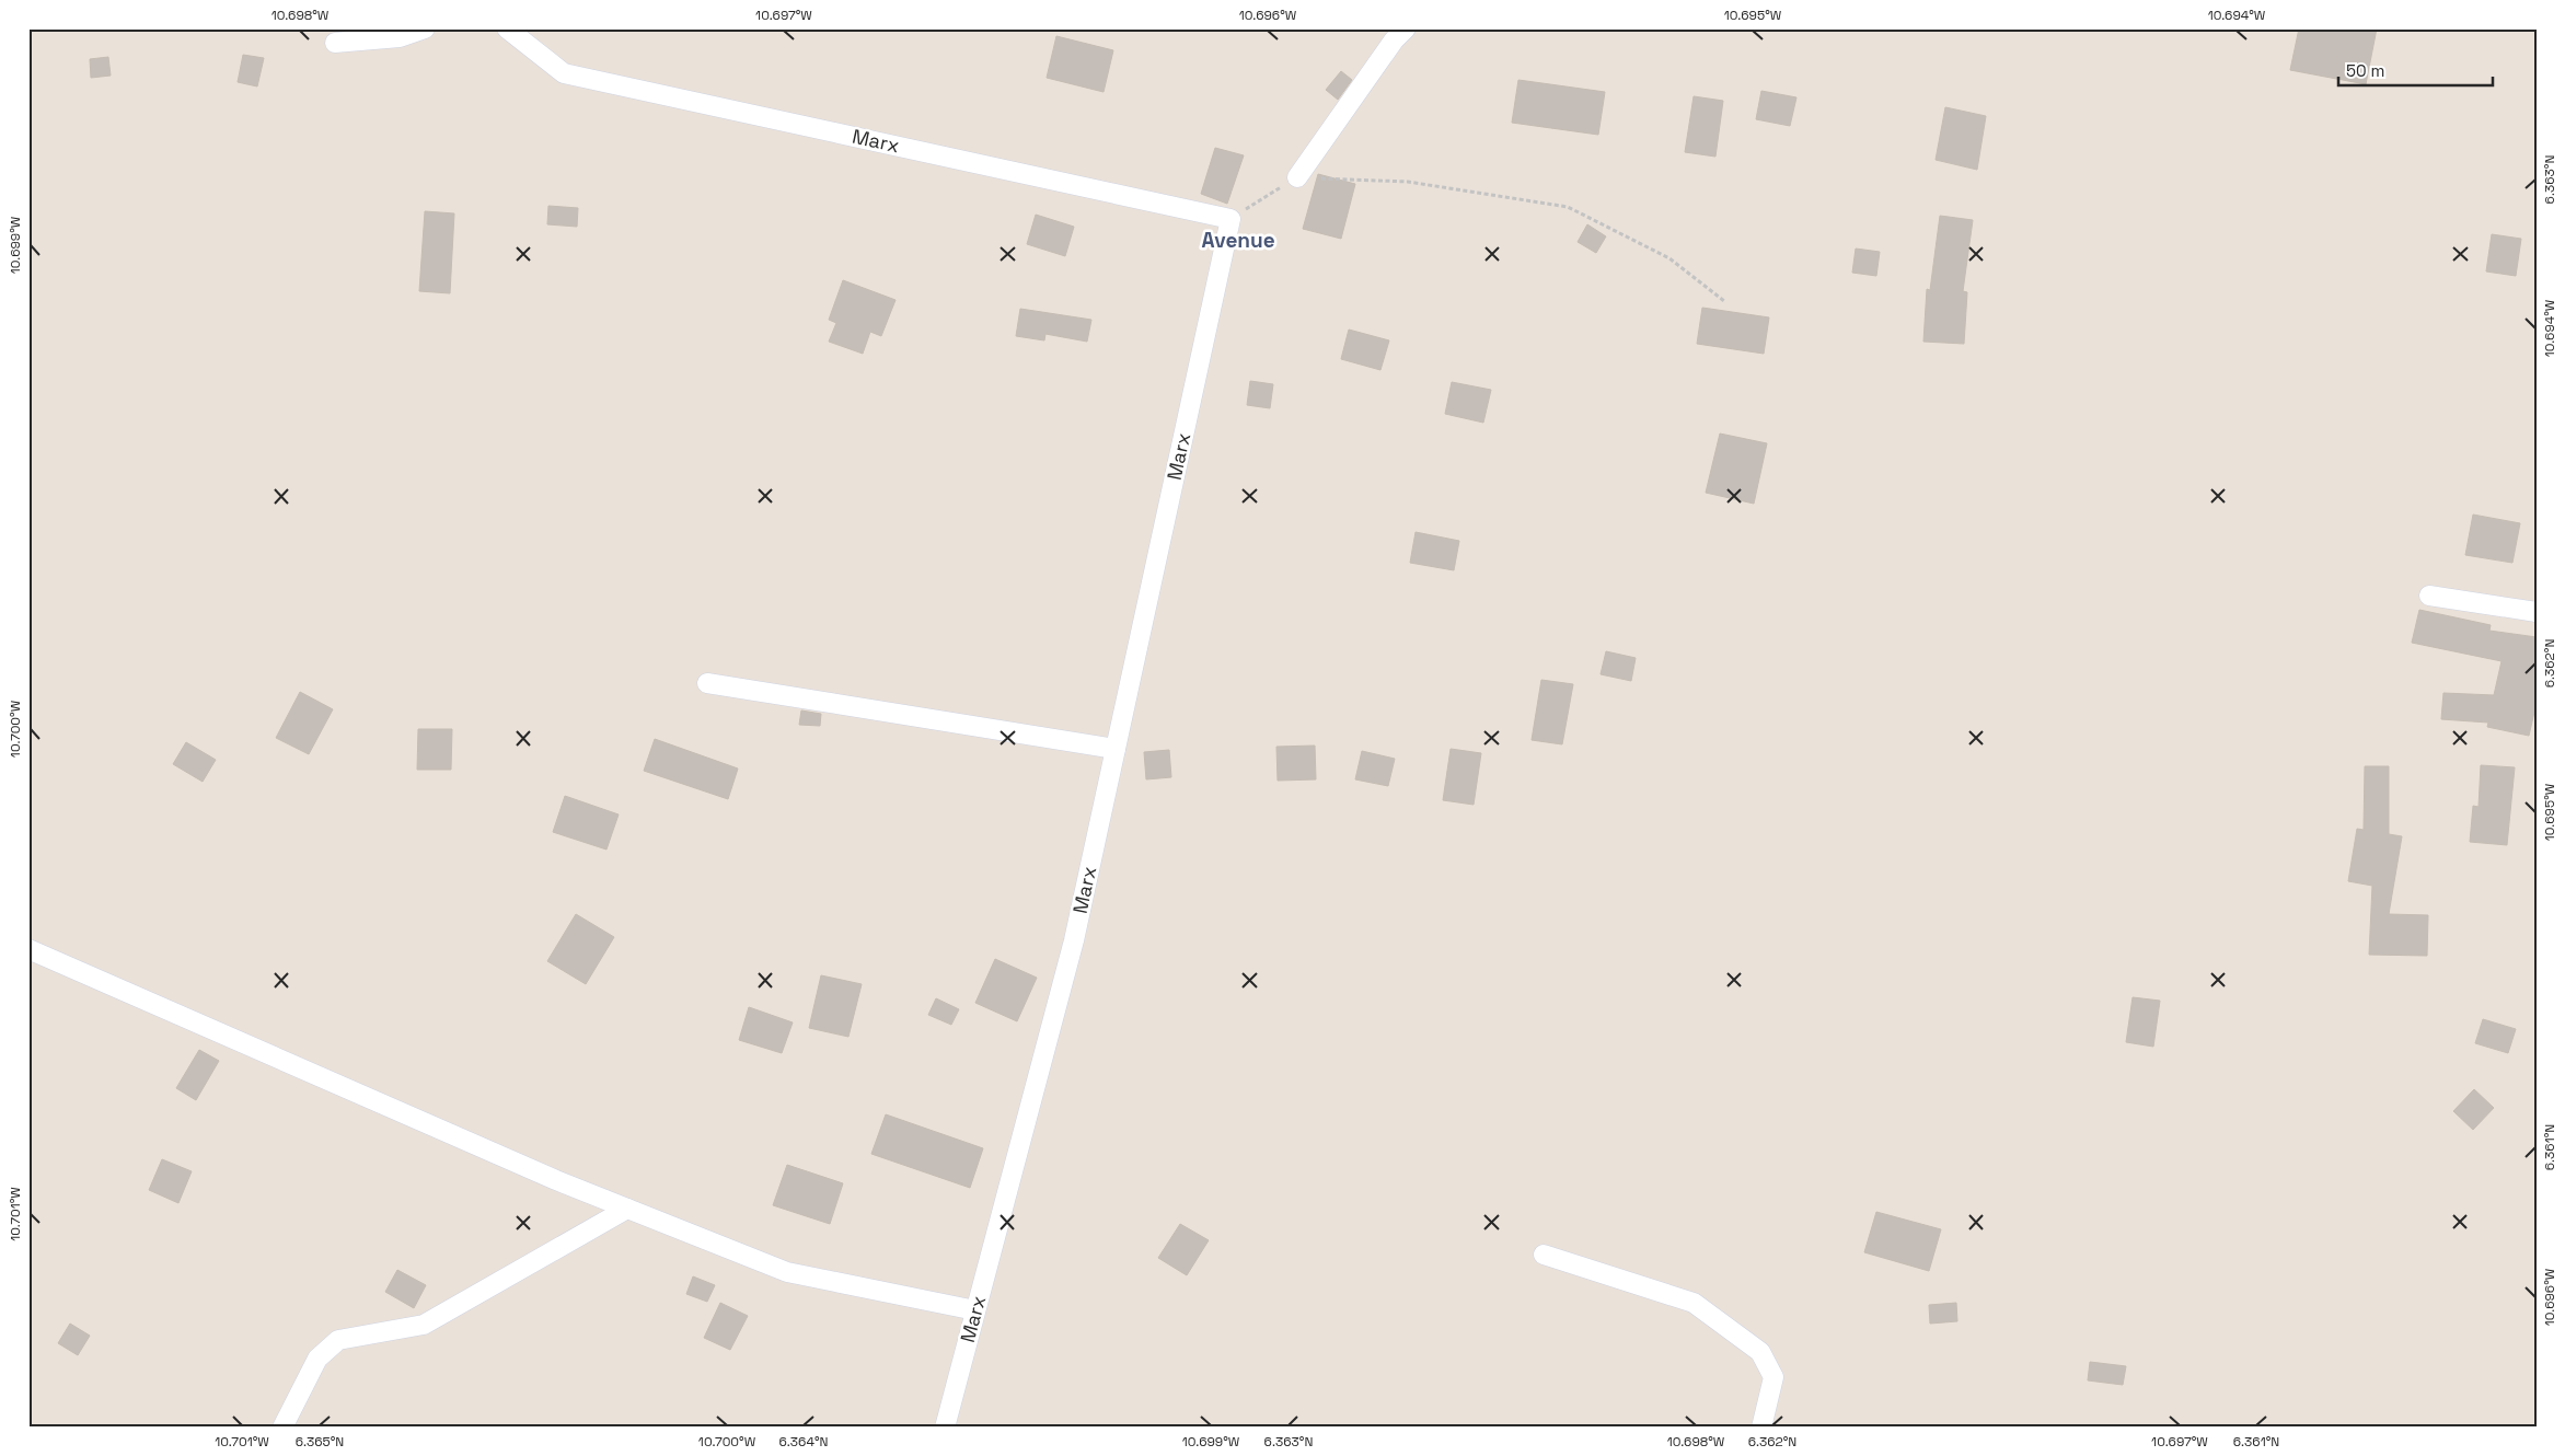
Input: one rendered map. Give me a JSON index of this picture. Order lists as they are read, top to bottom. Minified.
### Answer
{"streets":{"street":["Marx"]},"districts":["Avenue"],"scale_bar":"50 m","coordinates":["10.698°W","10.697°W","10.696°W","10.695°W","10.694°W","6.363°N","10.699°W","6.362°N","10.700°W","6.361°N","10.701°W","6.365°N","6.364°N"]}
